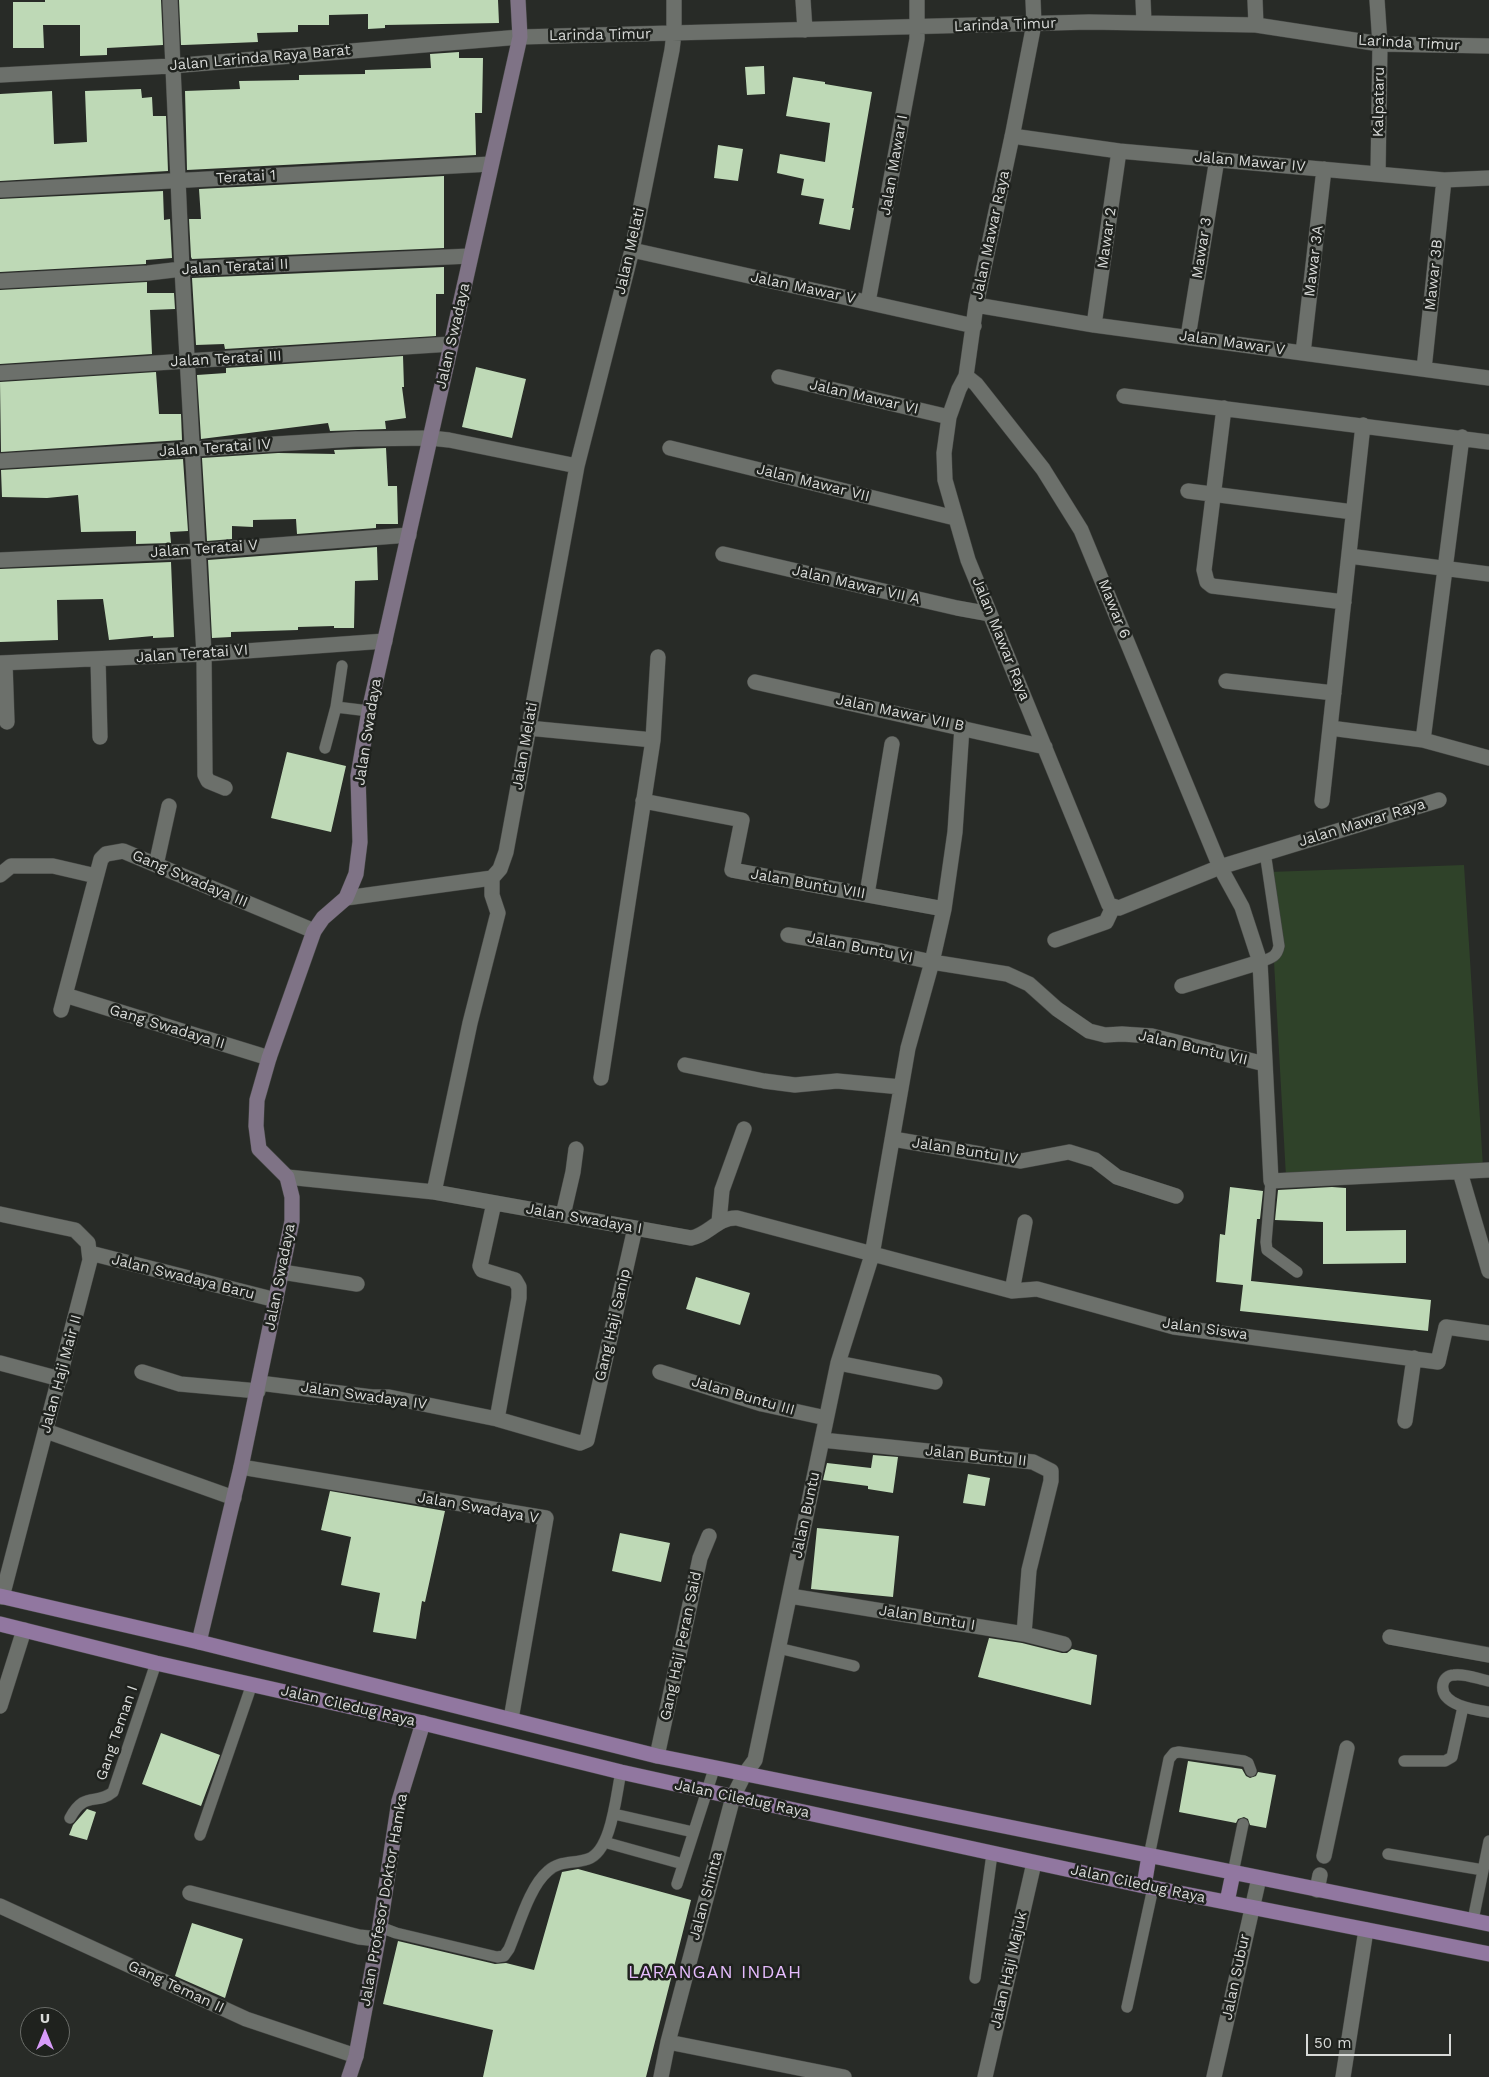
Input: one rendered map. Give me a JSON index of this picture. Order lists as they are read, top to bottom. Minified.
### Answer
{"streets":{"main road":["Jalan Ciledug Raya"],"street":["Larinda Timur","Jalan Larinda Raya Barat","Kalpataru","Jalan Mawar IV","Jalan Mawar I","Teratai 1","Jalan Mawar Raya","Mawar 2","Mawar 3","Jalan Melati","Mawar 3A","Jalan Teratai II","Mawar 3B","Jalan Mawar V","Jalan Swadaya","Jalan Teratai III","Jalan Mawar VI","Jalan Teratai IV","Jalan Mawar VII","Jalan Teratai V","Jalan Mawar VII A","Mawar 6","Jalan Teratai VI","Jalan Mawar VII B","Gang Swadaya III","Jalan Buntu VIII","Jalan Buntu VI","Gang Swadaya II","Jalan Buntu VII","Jalan Buntu IV","Jalan Swadaya I","Jalan Swadaya Baru","Gang Haji Sanip","Jalan Siswa","Jalan Haji Mair II","Jalan Swadaya IV","Jalan Buntu III","Jalan Buntu II","Jalan Swadaya V","Jalan Buntu","Jalan Buntu I","Gang Haji Peran Said","Jalan Shinta","Jalan Profesor Doktor Hamka","Jalan Haji Majuk","Jalan Subur","Gang Teman II"],"lane":["Gang Teman I"]},"crossings":[["Larinda Timur","Jalan Larinda Raya Barat"],["Larinda Timur","Kalpataru"],["Larinda Timur","Jalan Mawar I"],["Larinda Timur","Jalan Mawar Raya"],["Larinda Timur","Jalan Melati"],["Larinda Timur","Jalan Swadaya"],["Jalan Larinda Raya Barat","Jalan Swadaya"],["Kalpataru","Jalan Mawar IV"],["Jalan Mawar IV","Jalan Mawar Raya"],["Jalan Mawar IV","Mawar 2"],["Jalan Mawar IV","Mawar 3"],["Jalan Mawar IV","Mawar 3A"],["Jalan Mawar IV","Mawar 3B"],["Jalan Mawar I","Jalan Mawar V"],["Teratai 1","Jalan Swadaya"],["Jalan Mawar Raya","Jalan Mawar V"],["Jalan Mawar Raya","Jalan Mawar VI"],["Jalan Mawar Raya","Jalan Mawar VII"],["Jalan Mawar Raya","Jalan Mawar VII A"],["Jalan Mawar Raya","Mawar 6"],["Jalan Mawar Raya","Jalan Mawar VII B"],["Mawar 2","Jalan Mawar V"],["Mawar 3","Jalan Mawar V"],["Jalan Melati","Jalan Mawar V"],["Mawar 3A","Jalan Mawar V"],["Jalan Teratai II","Jalan Swadaya"],["Mawar 3B","Jalan Mawar V"],["Jalan Swadaya","Jalan Teratai III"],["Jalan Swadaya","Jalan Teratai IV"],["Jalan Swadaya","Jalan Teratai V"],["Jalan Swadaya","Jalan Teratai VI"],["Jalan Swadaya","Gang Swadaya III"],["Jalan Swadaya","Gang Swadaya II"],["Jalan Swadaya","Jalan Swadaya I"],["Jalan Swadaya","Jalan Swadaya Baru"],["Jalan Swadaya","Jalan Swadaya IV"],["Jalan Swadaya","Jalan Swadaya V"],["Jalan Swadaya","Jalan Ciledug Raya"],["Mawar 6","Jalan Buntu VII"],["Jalan Mawar VII B","Jalan Buntu"],["Gang Swadaya III","Gang Swadaya II"],["Jalan Buntu VIII","Jalan Buntu"],["Jalan Buntu VI","Jalan Buntu VII"],["Jalan Buntu VI","Jalan Buntu"],["Jalan Buntu VII","Jalan Buntu"],["Jalan Buntu IV","Jalan Buntu"],["Jalan Swadaya I","Gang Haji Sanip"],["Jalan Swadaya I","Jalan Siswa"],["Jalan Swadaya I","Jalan Buntu"],["Jalan Swadaya Baru","Jalan Haji Mair II"],["Gang Haji Sanip","Jalan Swadaya IV"],["Jalan Siswa","Jalan Buntu"],["Jalan Haji Mair II","Jalan Ciledug Raya"],["Jalan Buntu III","Jalan Buntu"],["Jalan Buntu II","Jalan Buntu"],["Jalan Buntu II","Jalan Buntu I"],["Jalan Swadaya V","Jalan Ciledug Raya"],["Jalan Buntu","Jalan Buntu I"],["Jalan Buntu","Jalan Ciledug Raya"],["Jalan Buntu","Jalan Shinta"],["Gang Haji Peran Said","Jalan Ciledug Raya"],["Jalan Ciledug Raya","Gang Teman I"],["Jalan Ciledug Raya","Jalan Shinta"],["Jalan Ciledug Raya","Jalan Profesor Doktor Hamka"],["Jalan Ciledug Raya","Jalan Haji Majuk"],["Jalan Ciledug Raya","Jalan Subur"],["Jalan Profesor Doktor Hamka","Gang Teman II"]],"districts":["LARANGAN INDAH"],"scale_bar":"50 m","north":"top"}
